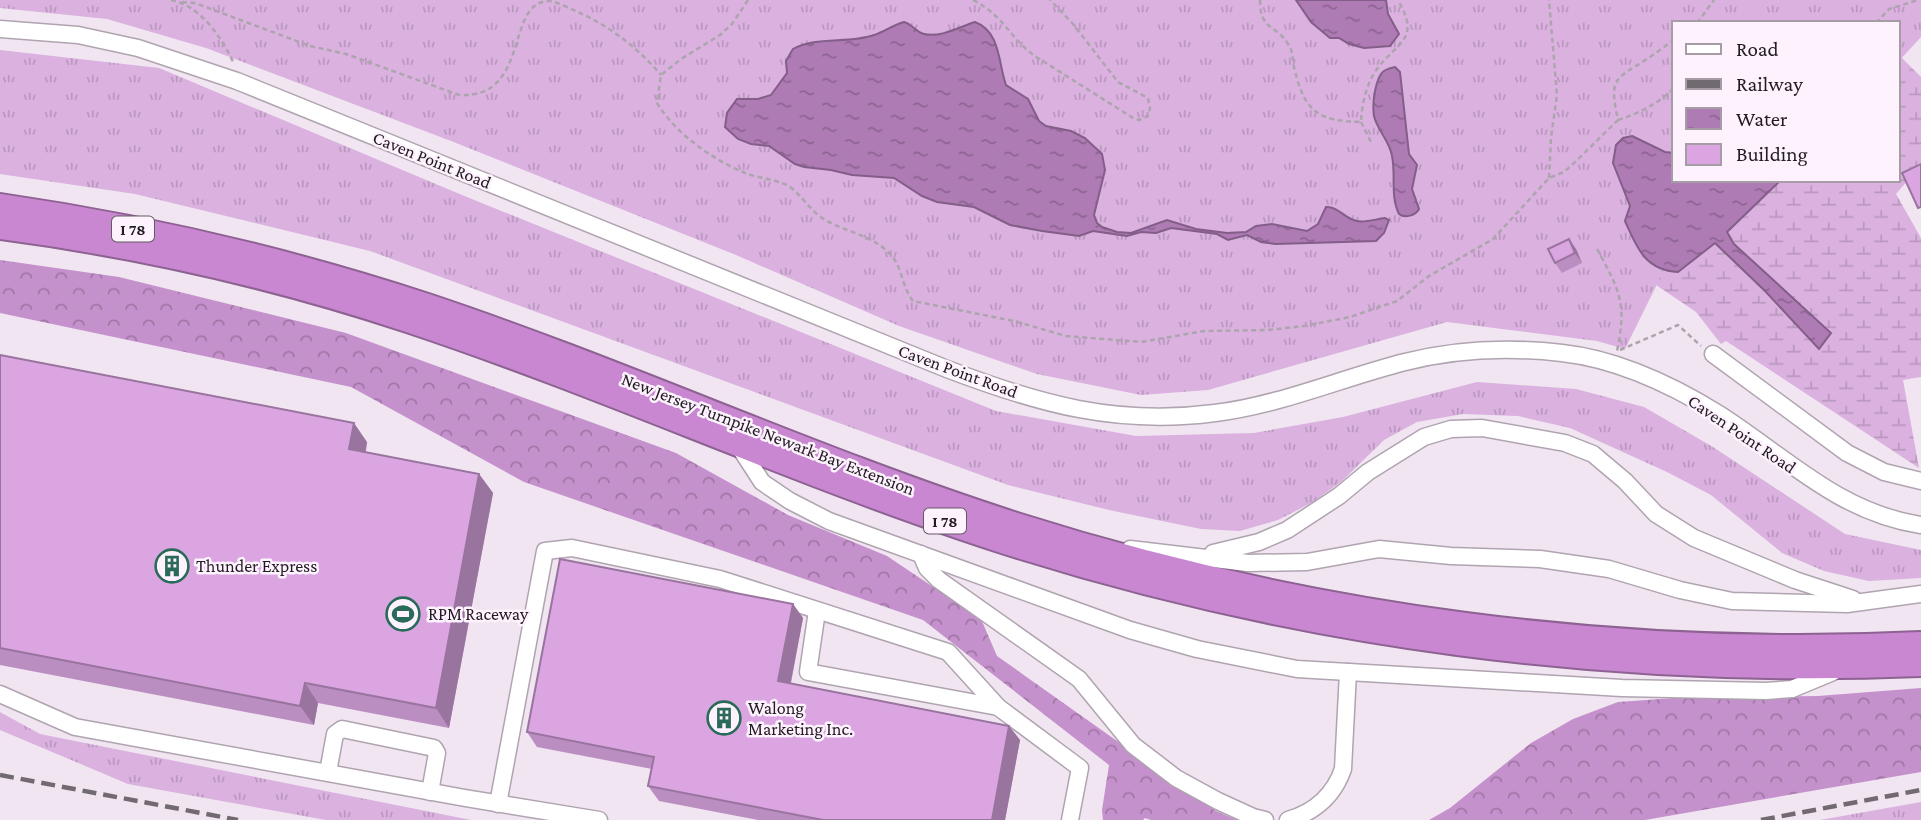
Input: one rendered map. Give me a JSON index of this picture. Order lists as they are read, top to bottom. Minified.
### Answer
{"streets":{"highway":["I 78","New Jersey Turnpike Newark Bay Extension"],"street":["Caven Point Road"]},"places":{"building":["Thunder Express","Walong Marketing Inc."],"sports":["RPM Raceway"]},"legend":["Road","Railway","Water","Building"]}
